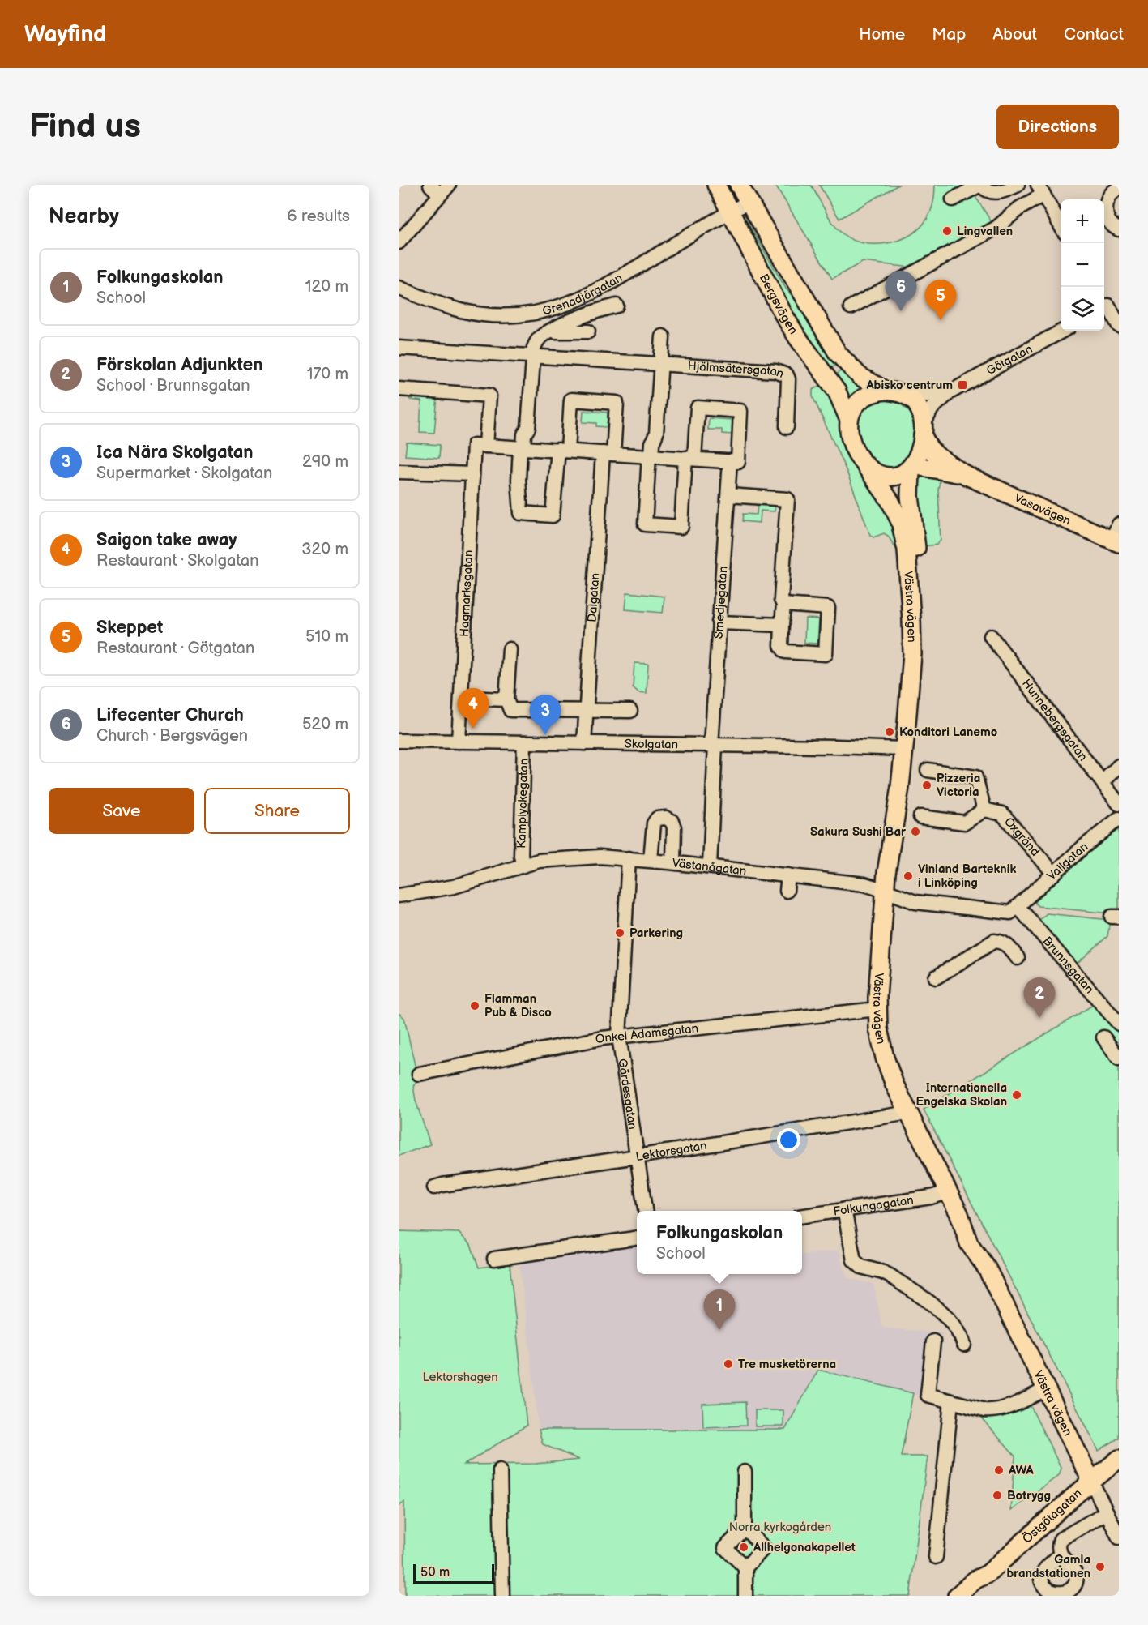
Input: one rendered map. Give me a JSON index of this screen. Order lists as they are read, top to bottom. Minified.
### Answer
{"streets":{"main road":["Bergsvägen","Vasavägen","Västra vägen","Östgötagatan"],"street":["Grenadjärgatan","Götgatan","Hjälmsätersgatan","Hagmarksgatan","Dalgatan","Smedjegatan","Hunnebergsgatan","Skolgatan","Kamplyckegatan","Oxgränd","Vallgatan","Västanågatan","Brunnsgatan","Onkel Adamsgatan","Gärdesgatan","Lektorsgatan","Folkungagatan"]},"crossings":[["Grenadjärgatan","Bergsvägen"],["Bergsvägen","Götgatan"],["Bergsvägen","Vasavägen"],["Bergsvägen","Västra vägen"],["Götgatan","Vasavägen"],["Götgatan","Västra vägen"],["Vasavägen","Västra vägen"],["Hagmarksgatan","Skolgatan"],["Dalgatan","Skolgatan"],["Smedjegatan","Skolgatan"],["Smedjegatan","Västanågatan"],["Västra vägen","Skolgatan"],["Västra vägen","Västanågatan"],["Västra vägen","Onkel Adamsgatan"],["Västra vägen","Lektorsgatan"],["Västra vägen","Folkungagatan"],["Västra vägen","Östgötagatan"],["Skolgatan","Kamplyckegatan"],["Kamplyckegatan","Västanågatan"],["Oxgränd","Vallgatan"],["Vallgatan","Västanågatan"],["Vallgatan","Brunnsgatan"],["Västanågatan","Brunnsgatan"],["Västanågatan","Gärdesgatan"],["Onkel Adamsgatan","Gärdesgatan"],["Gärdesgatan","Lektorsgatan"]],"parks":["Lektorshagen","Norra kyrkogården"],"places":{"other":["Lingvallen","Konditori Lanemo","Pizzeria Victoria","Sakura Sushi Bar","Vinland Barteknik i Linköping","Parkering","Flamman Pub & Disco","Internationella Engelska Skolan","Tre musketörerna","AWA","Botrygg","Allhelgonakapellet","Gamla brandstationen"],"transit":["Abisko centrum"]},"scale_bar":"50 m","page":{"header":"Wayfind","nav":["Home","Map","About","Contact"],"buttons":["Directions",["Save","Share"]],"title":"Find us","heading":["Nearby","6 results"],"map_buttons":["+","−"],"list":[{"mark":"1","name":"Folkungaskolan","note":"School","value":"120 m"},{"mark":"2","name":"Förskolan Adjunkten","note":"School · Brunnsgatan","value":"170 m"},{"mark":"3","name":"Ica Nära Skolgatan","note":"Supermarket · Skolgatan","value":"290 m"},{"mark":"4","name":"Saigon take away","note":"Restaurant · Skolgatan","value":"320 m"},{"mark":"5","name":"Skeppet","note":"Restaurant · Götgatan","value":"510 m"},{"mark":"6","name":"Lifecenter Church","note":"Church · Bergsvägen","value":"520 m"}],"pins":["6","5","4","3","2","1"],"popup":["Folkungaskolan","School"],"scale":"50 m"}}
